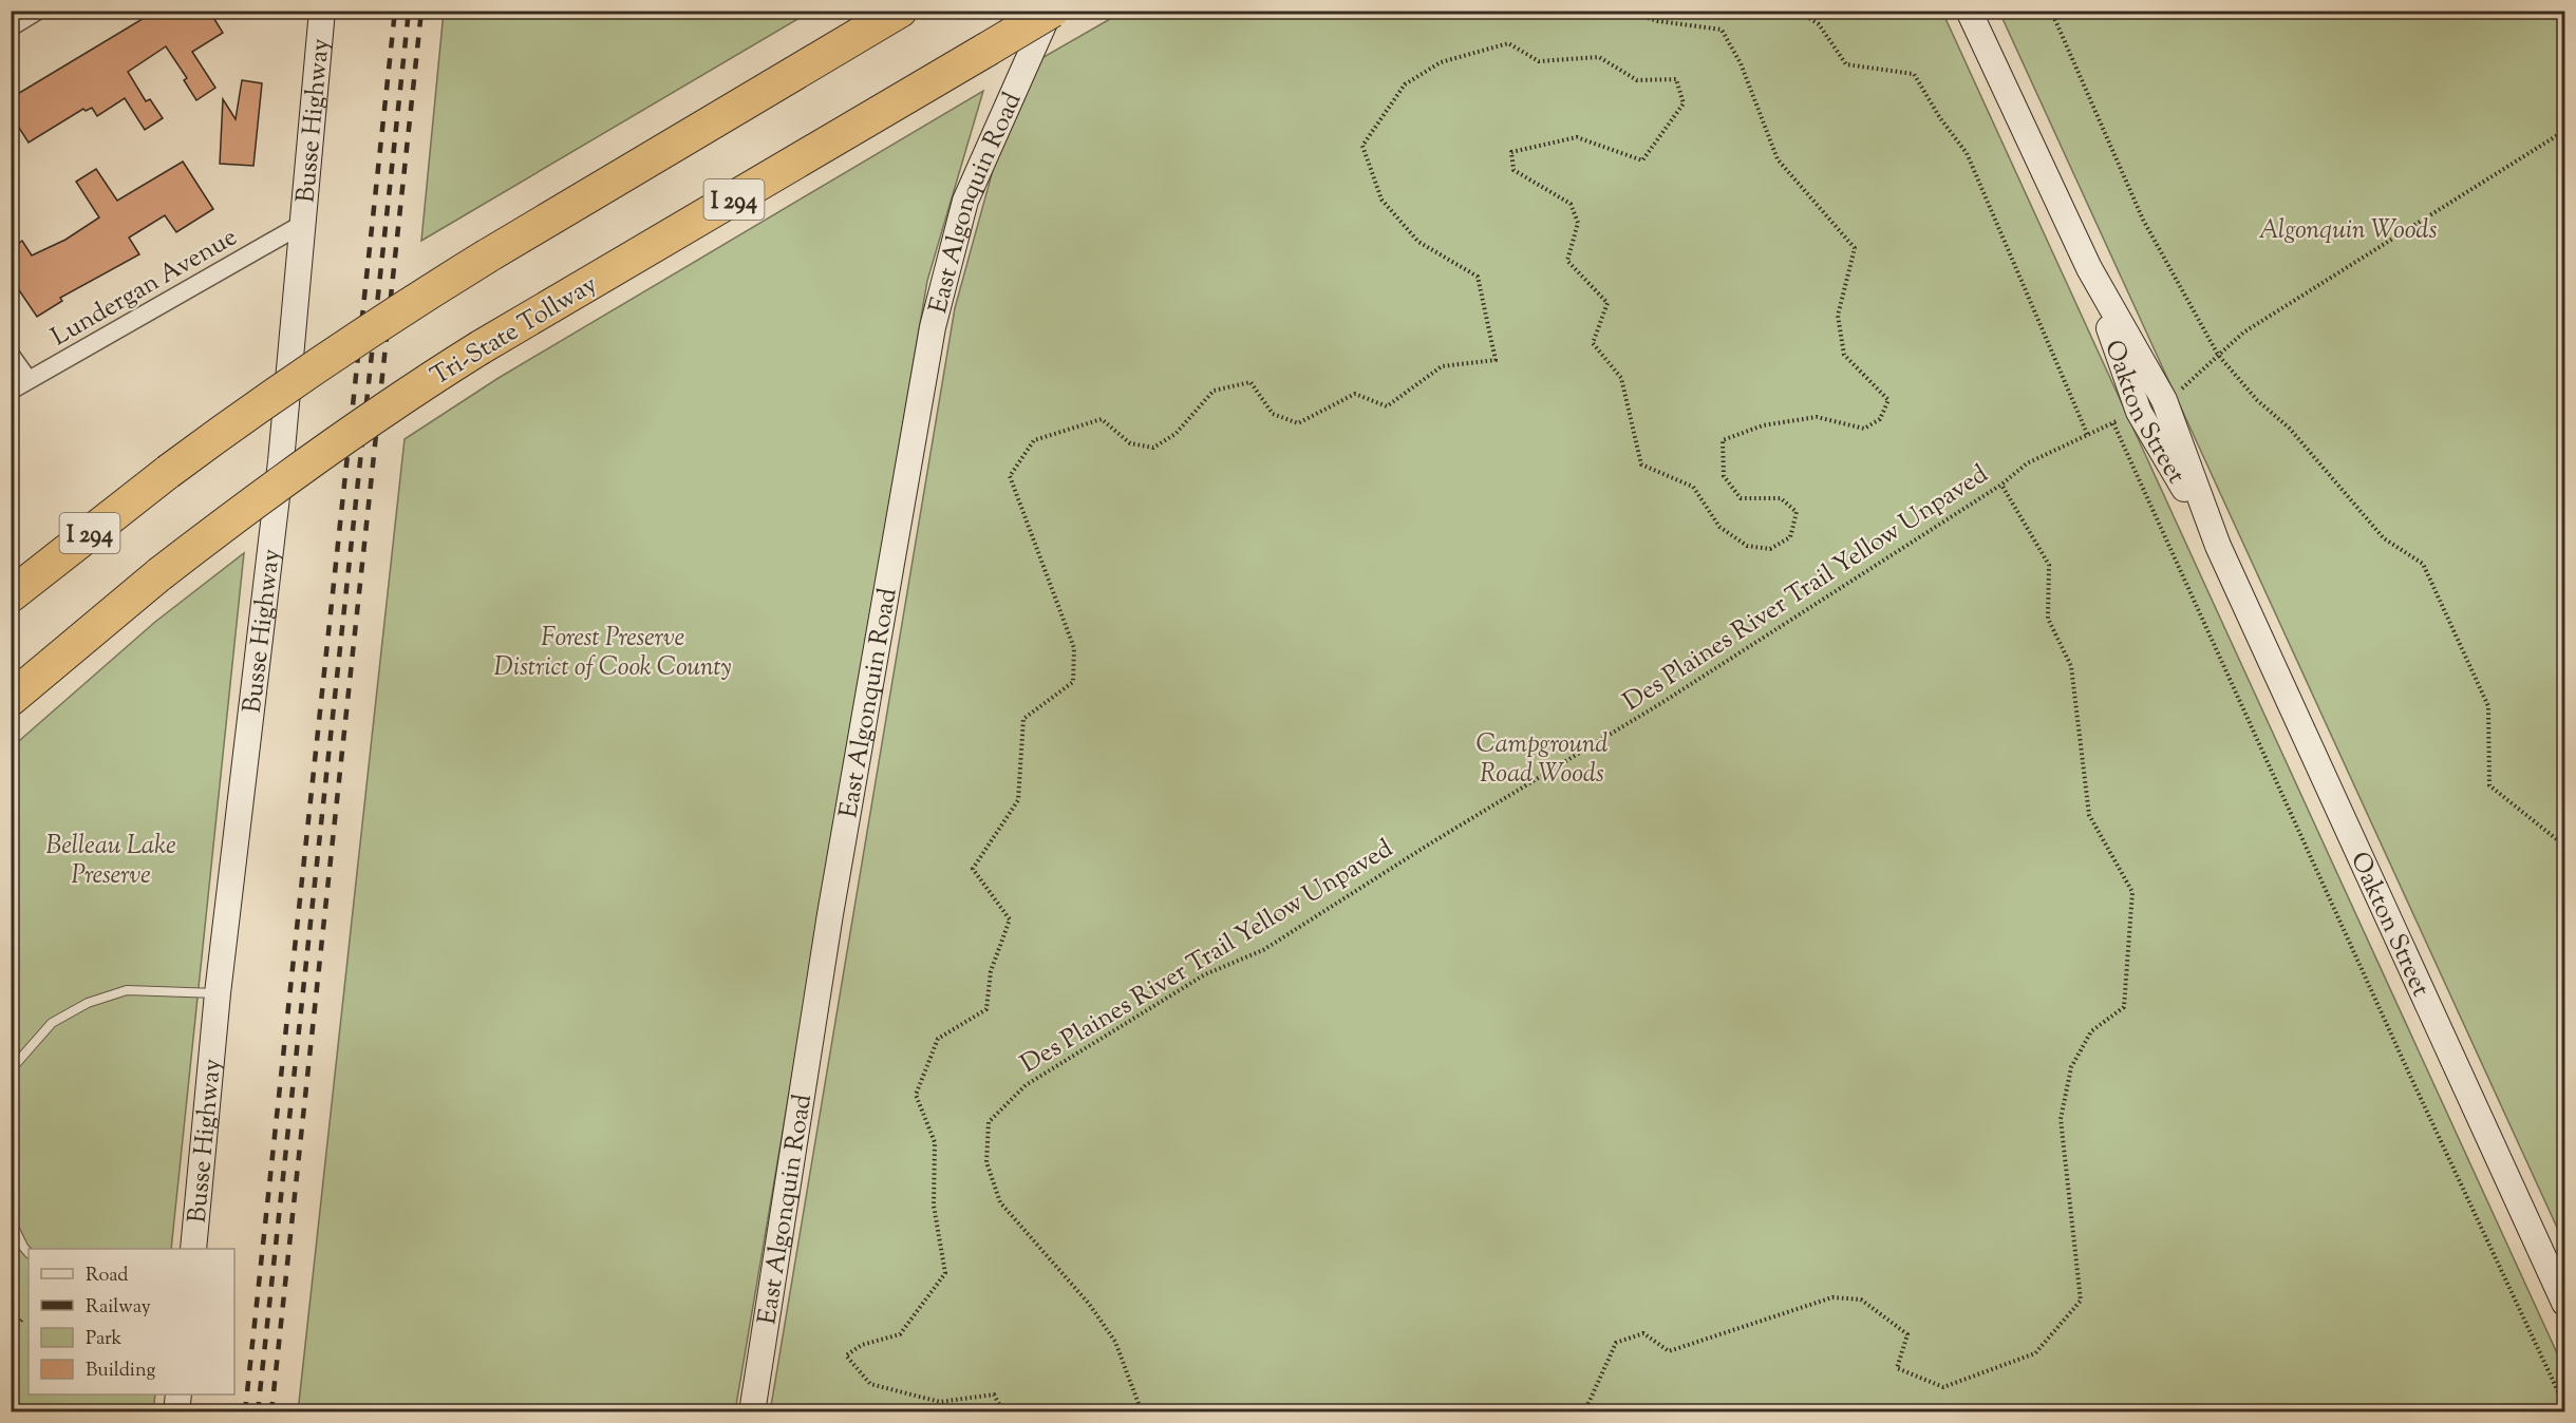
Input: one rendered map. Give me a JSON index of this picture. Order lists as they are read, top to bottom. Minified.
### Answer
{"streets":{"highway":["I 294","Tri-State Tollway"],"main road":["Busse Highway","East Algonquin Road","Oakton Street"],"street":["Lundergan Avenue"],"path":["Des Plaines River Trail Yellow Unpaved"]},"crossings":[["Busse Highway","Lundergan Avenue"],["East Algonquin Road","Tri-State Tollway"]],"parks":["Algonquin Woods","Forest Preserve District of Cook County","Campground Road Woods","Belleau Lake Preserve"],"legend":["Road","Railway","Park","Building"]}
